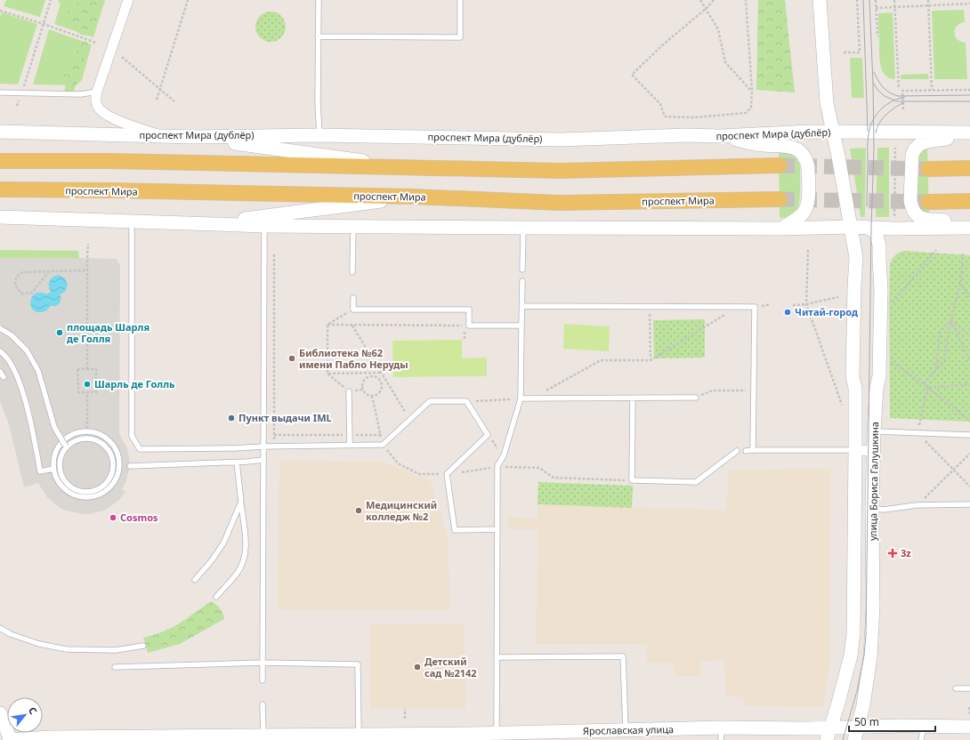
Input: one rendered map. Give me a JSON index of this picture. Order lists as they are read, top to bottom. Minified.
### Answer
{"streets":{"main road":["проспект Мира (дублёр)","проспект Мира","улица Бориса Галушкина","Ярославская улица"]},"crossings":[["проспект Мира (дублёр)","улица Бориса Галушкина"],["улица Бориса Галушкина","Ярославская улица"]],"places":{"other":["Читай-город","площадь Шарля де Голля","Библиотека №62 имени Пабло Неруды","Шарль де Голль","Пункт выдачи IML","Медицинский колледж №2","Cosmos","Детский сад №2142"],"health":["3z"]},"scale_bar":"50 m","north":"top right"}
